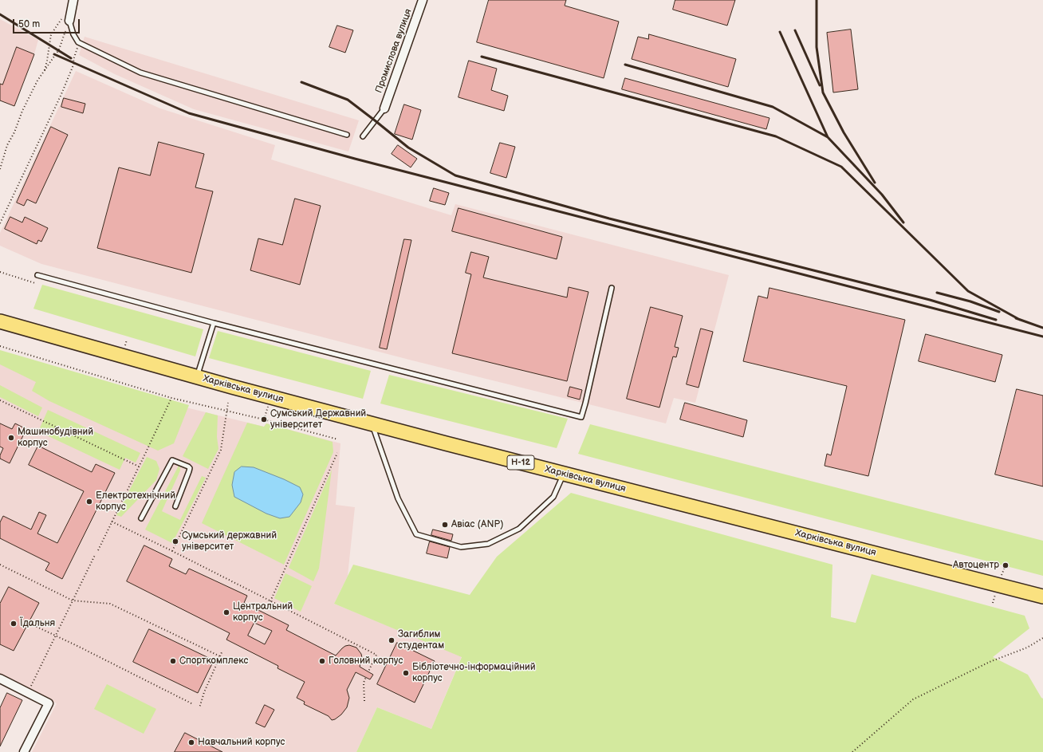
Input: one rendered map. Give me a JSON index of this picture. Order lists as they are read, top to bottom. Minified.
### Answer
{"streets":{"main road":["Харківська вулиця","Н-12"],"street":["Промислова вулиця"]},"places":["Сумський Державний університет","Машинобудівний корпус","Електротехнічний корпус","Авіас (ANP)","Сумський державний університет","Автоцентр","Центральний корпус","Їдальня","Загиблим студентам","Спорткомплекс","Головний корпус","Бібліотечно-інформаційний корпус","Навчальний корпус"],"scale_bar":"50 m"}
